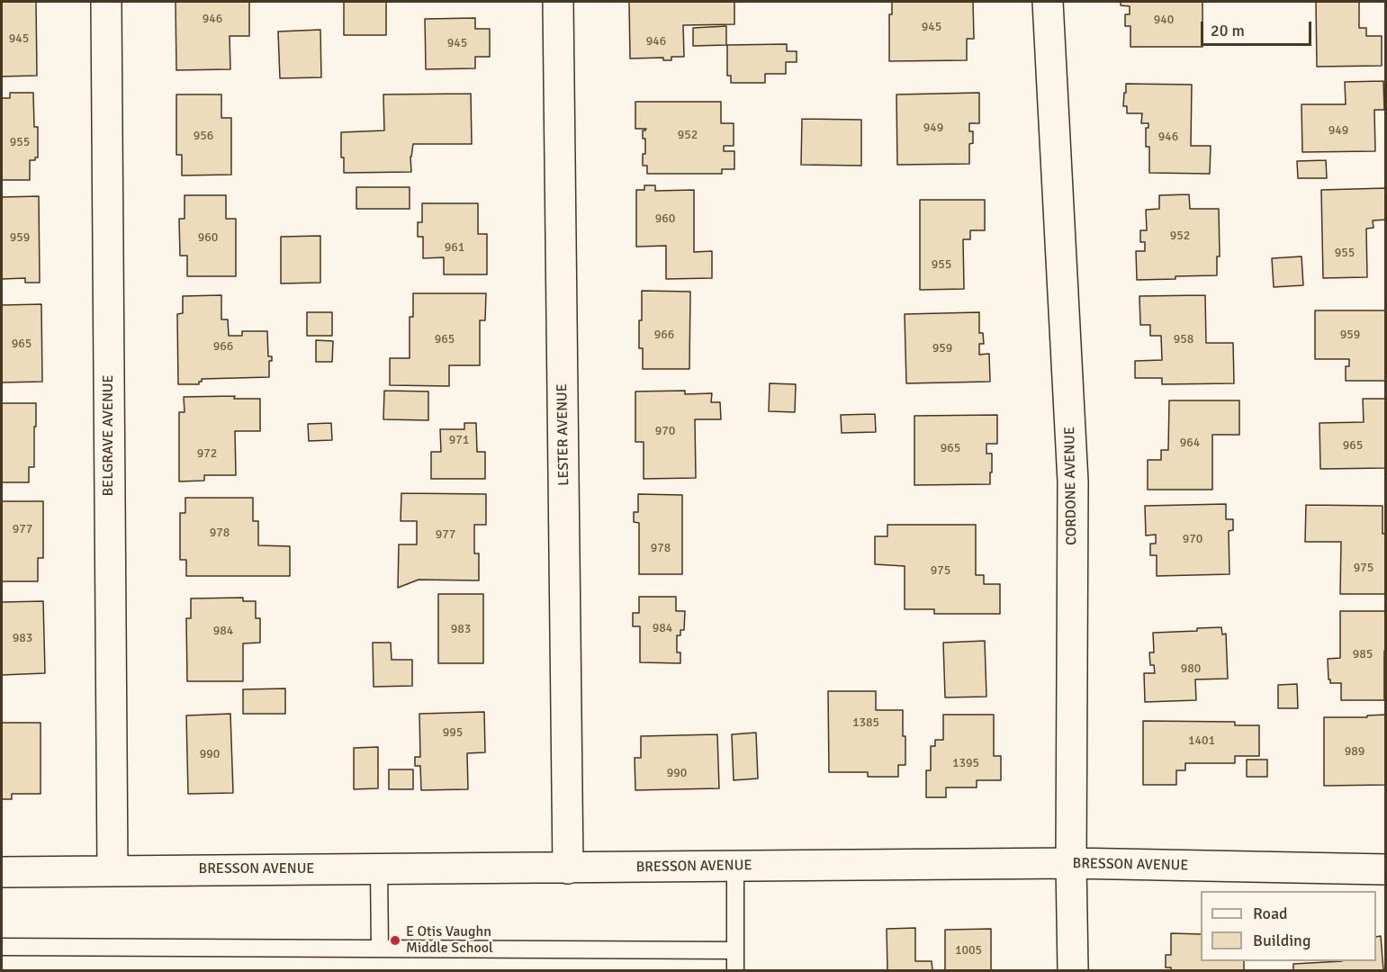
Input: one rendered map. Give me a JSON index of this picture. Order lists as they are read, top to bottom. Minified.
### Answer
{"streets":{"street":["LESTER AVENUE","BELGRAVE AVENUE","CORDONE AVENUE","BRESSON AVENUE"]},"crossings":[["LESTER AVENUE","BRESSON AVENUE"],["BELGRAVE AVENUE","BRESSON AVENUE"],["CORDONE AVENUE","BRESSON AVENUE"]],"places":["E Otis Vaughn Middle School"],"house_numbers":["946","940","945","945","946","945","949","949","952","956","946","955","960","952","959","960","961","955","955","966","959","965","958","965","966","959","970","971","964","965","965","972","977","978","977","970","978","975","975","984","983","984","983","985","980","1385","995","1401","989","990","1395","990","1005"],"legend":["Road","Building"],"scale_bar":"20 m"}
